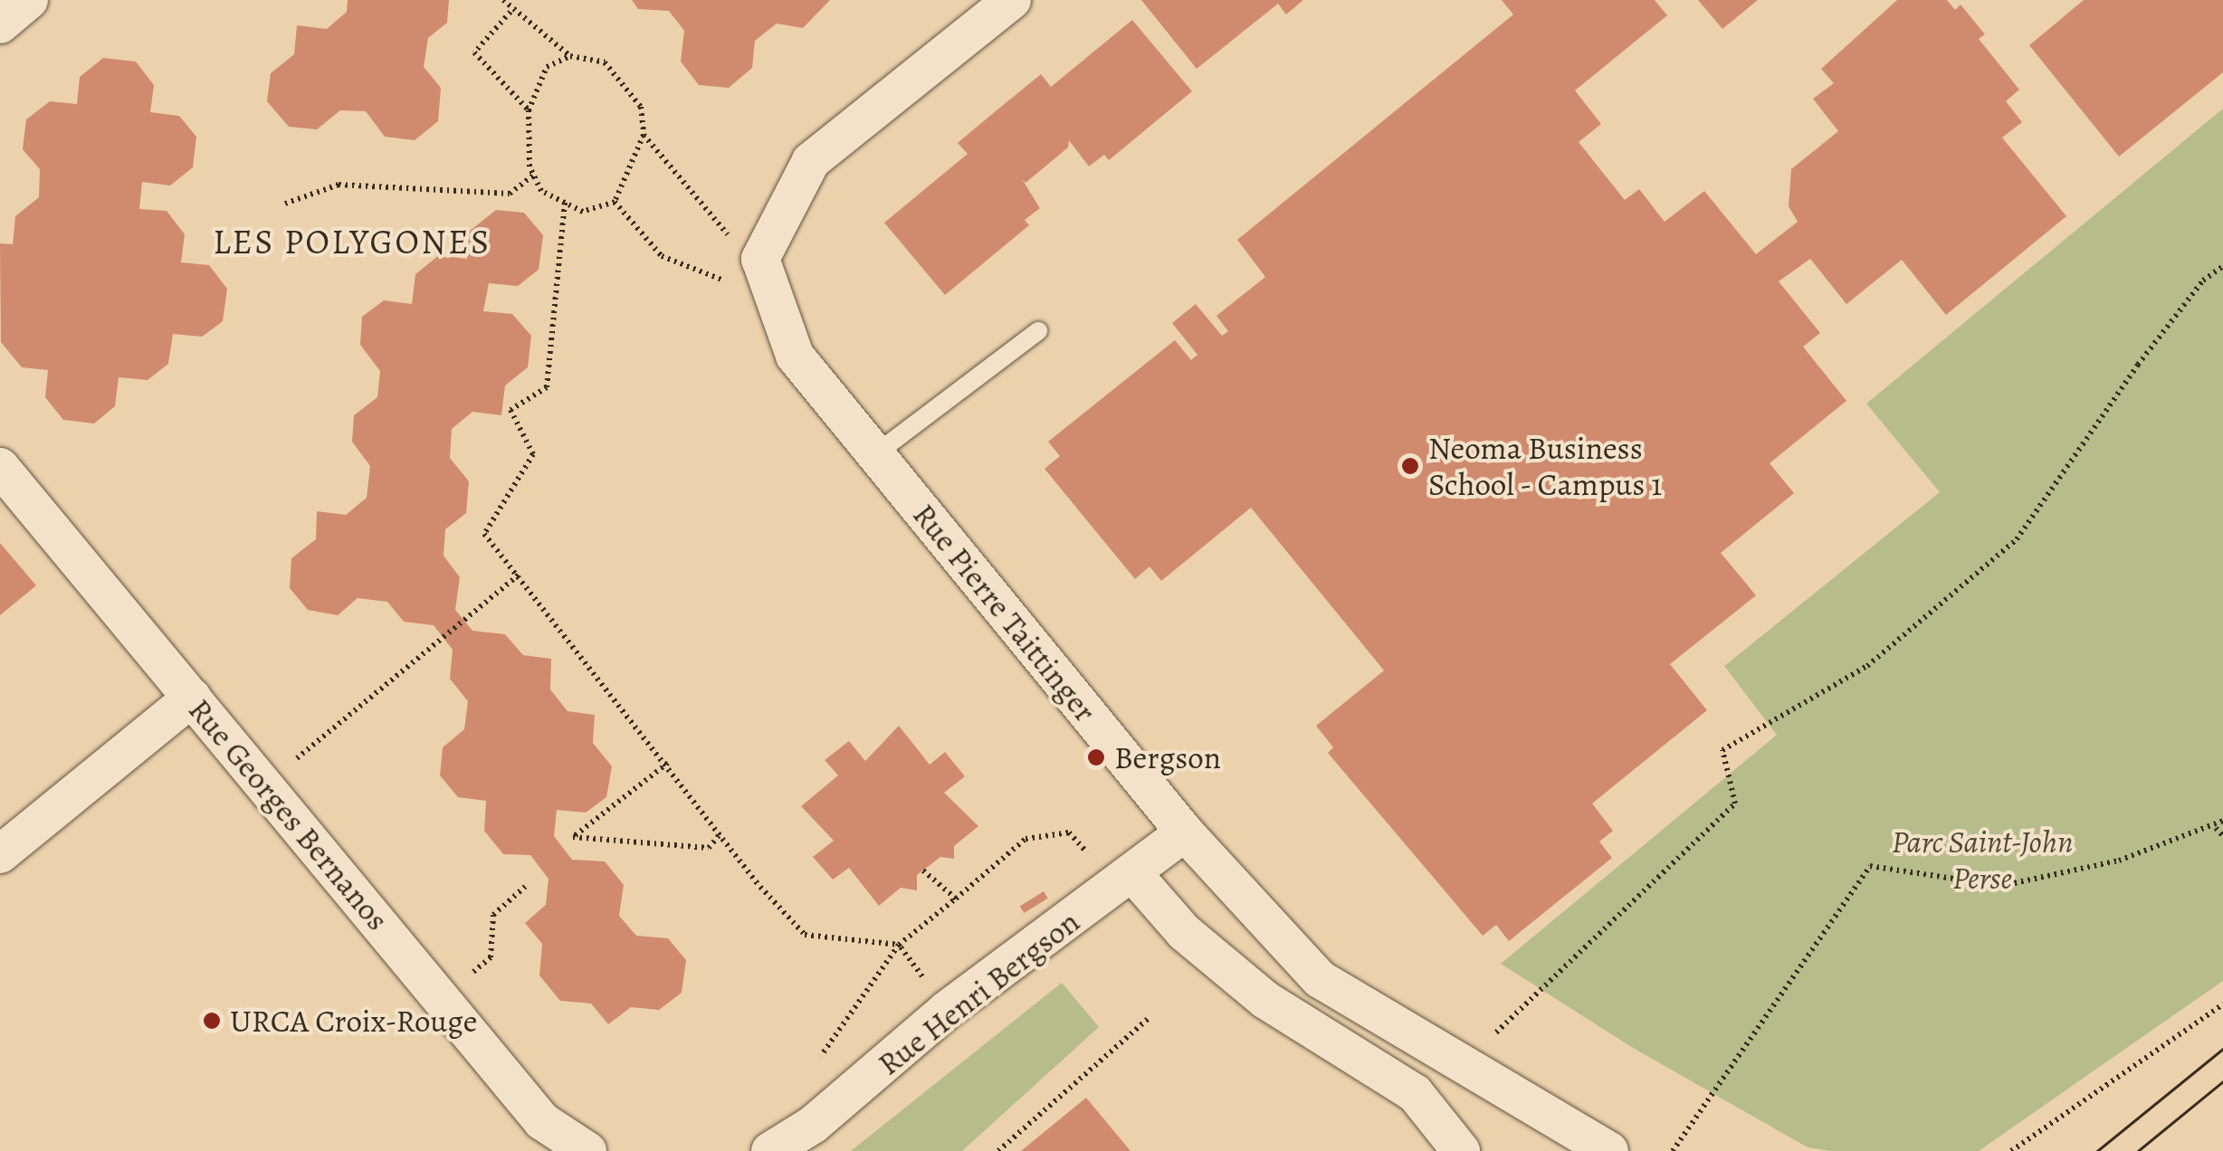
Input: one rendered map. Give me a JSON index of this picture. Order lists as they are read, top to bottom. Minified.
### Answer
{"streets":{"street":["Rue Pierre Taittinger","Rue Georges Bernanos","Rue Henri Bergson"]},"crossings":[["Rue Pierre Taittinger","Rue Henri Bergson"]],"districts":["LES POLYGONES"],"parks":["Parc Saint-John Perse"],"places":["Neoma Business School - Campus 1","Bergson","URCA Croix-Rouge"]}
